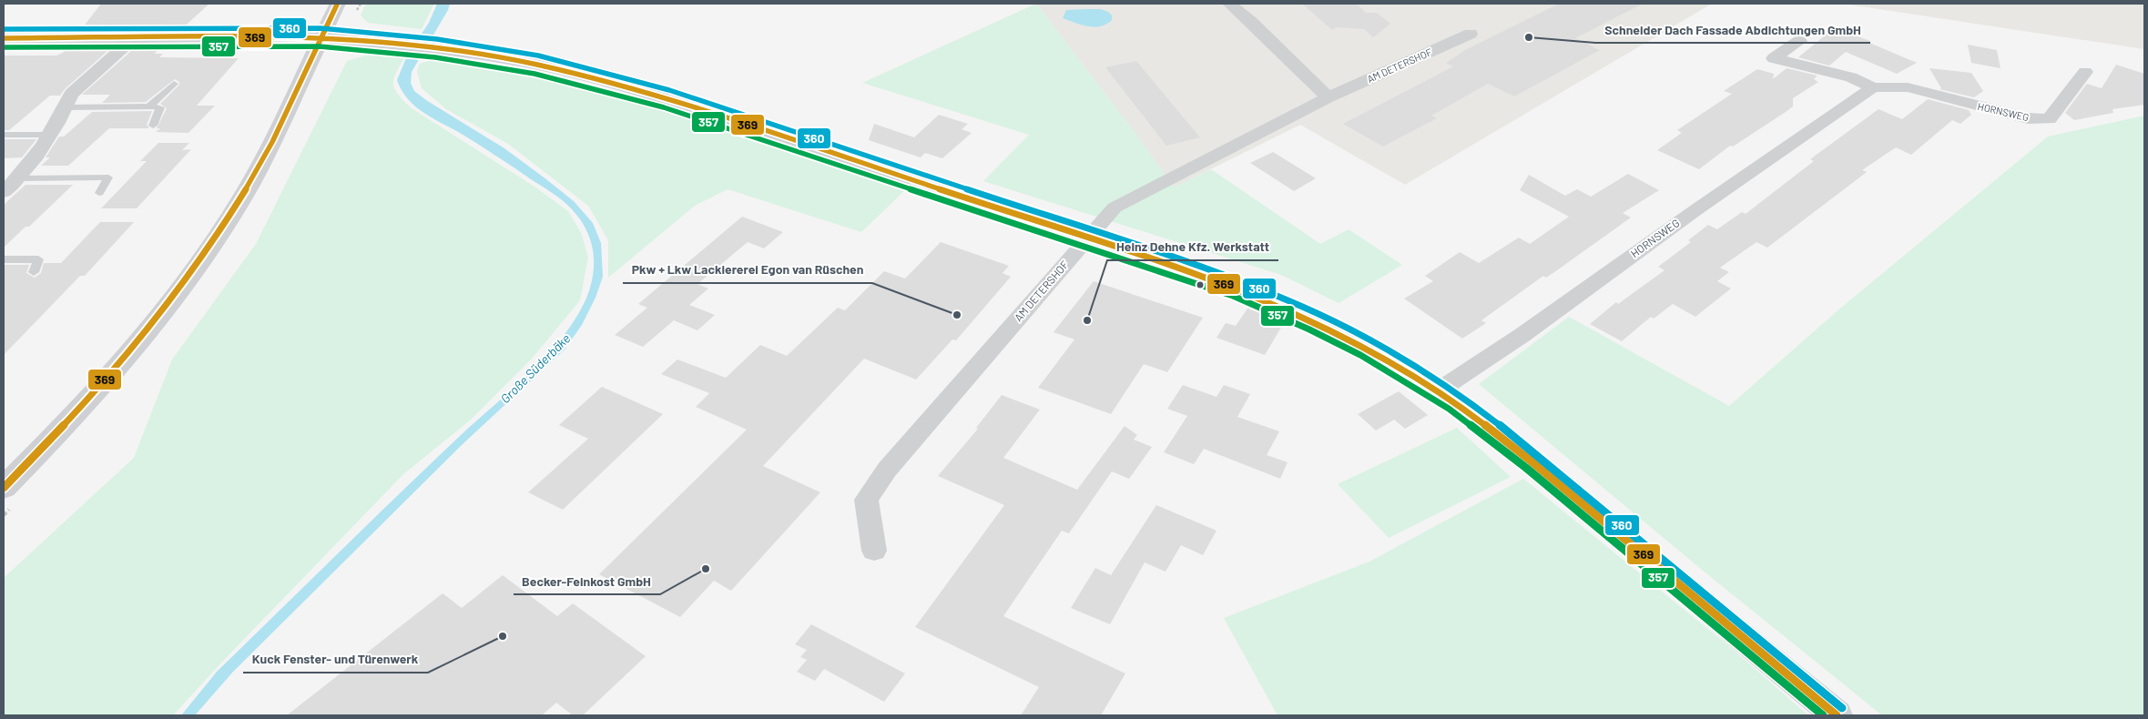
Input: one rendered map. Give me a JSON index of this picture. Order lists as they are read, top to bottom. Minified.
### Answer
{"streets":{"street":["AM DETERSHOF","HORNSWEG"]},"water":["Große Süderbäke"],"places":["Schneider Dach Fassade Abdichtungen GmbH","Pkw + Lkw Lackiererei Egon van Rüschen","Heinz Dehne Kfz. Werkstatt","Becker-Feinkost GmbH","Kuck Fenster- und Türenwerk"],"lines":["transit line 369","transit line 360","transit line 357"]}
